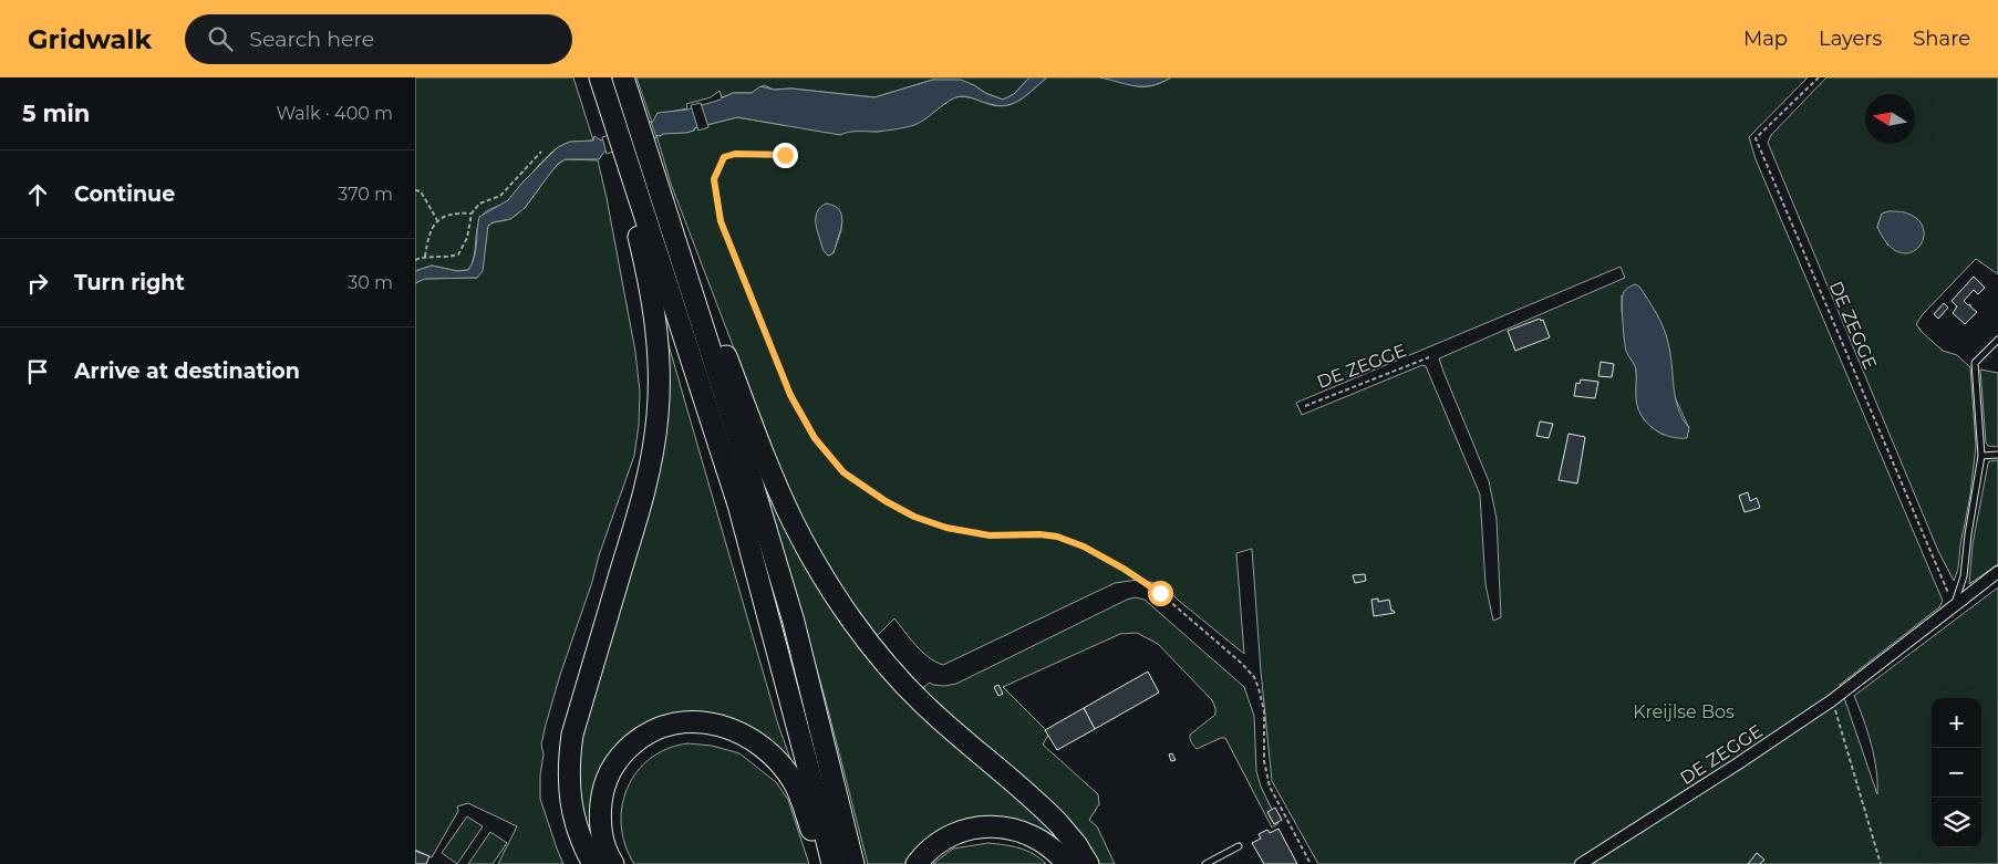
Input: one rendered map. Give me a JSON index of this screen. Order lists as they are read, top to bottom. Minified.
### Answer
{"streets":{"street":["DE ZEGGE"]},"parks":["Kreijlse Bos"],"north":"left","page":{"header":"Gridwalk","search":"Search here","nav":["Map","Layers","Share"],"heading":["5 min","Walk · 400 m"],"list":[["Continue","370 m"],["Turn right","30 m"],"Arrive at destination"],"map_buttons":["+","−"]}}
